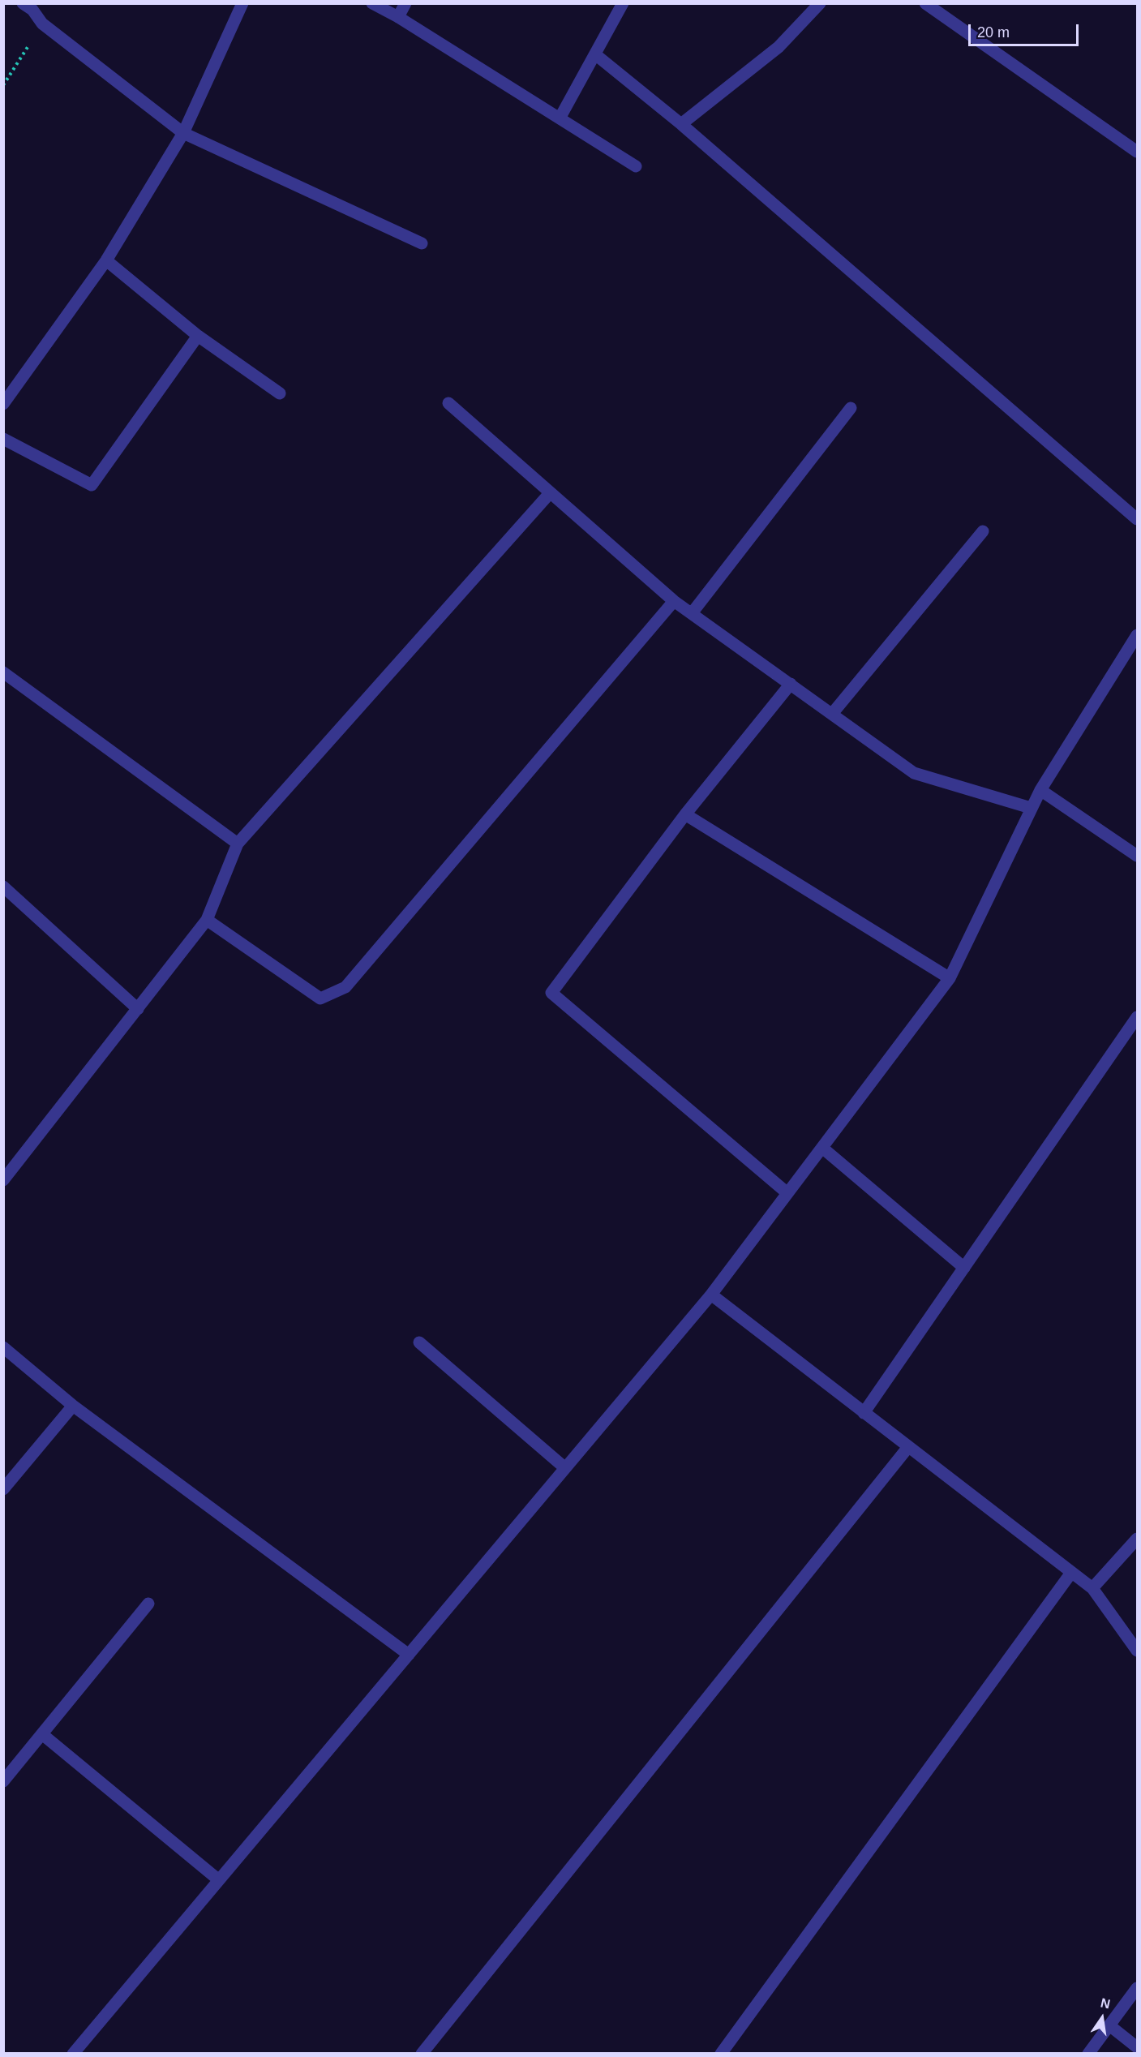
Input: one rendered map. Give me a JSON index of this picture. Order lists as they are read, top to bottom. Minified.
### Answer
{"scale_bar":"20 m","north":"top"}
